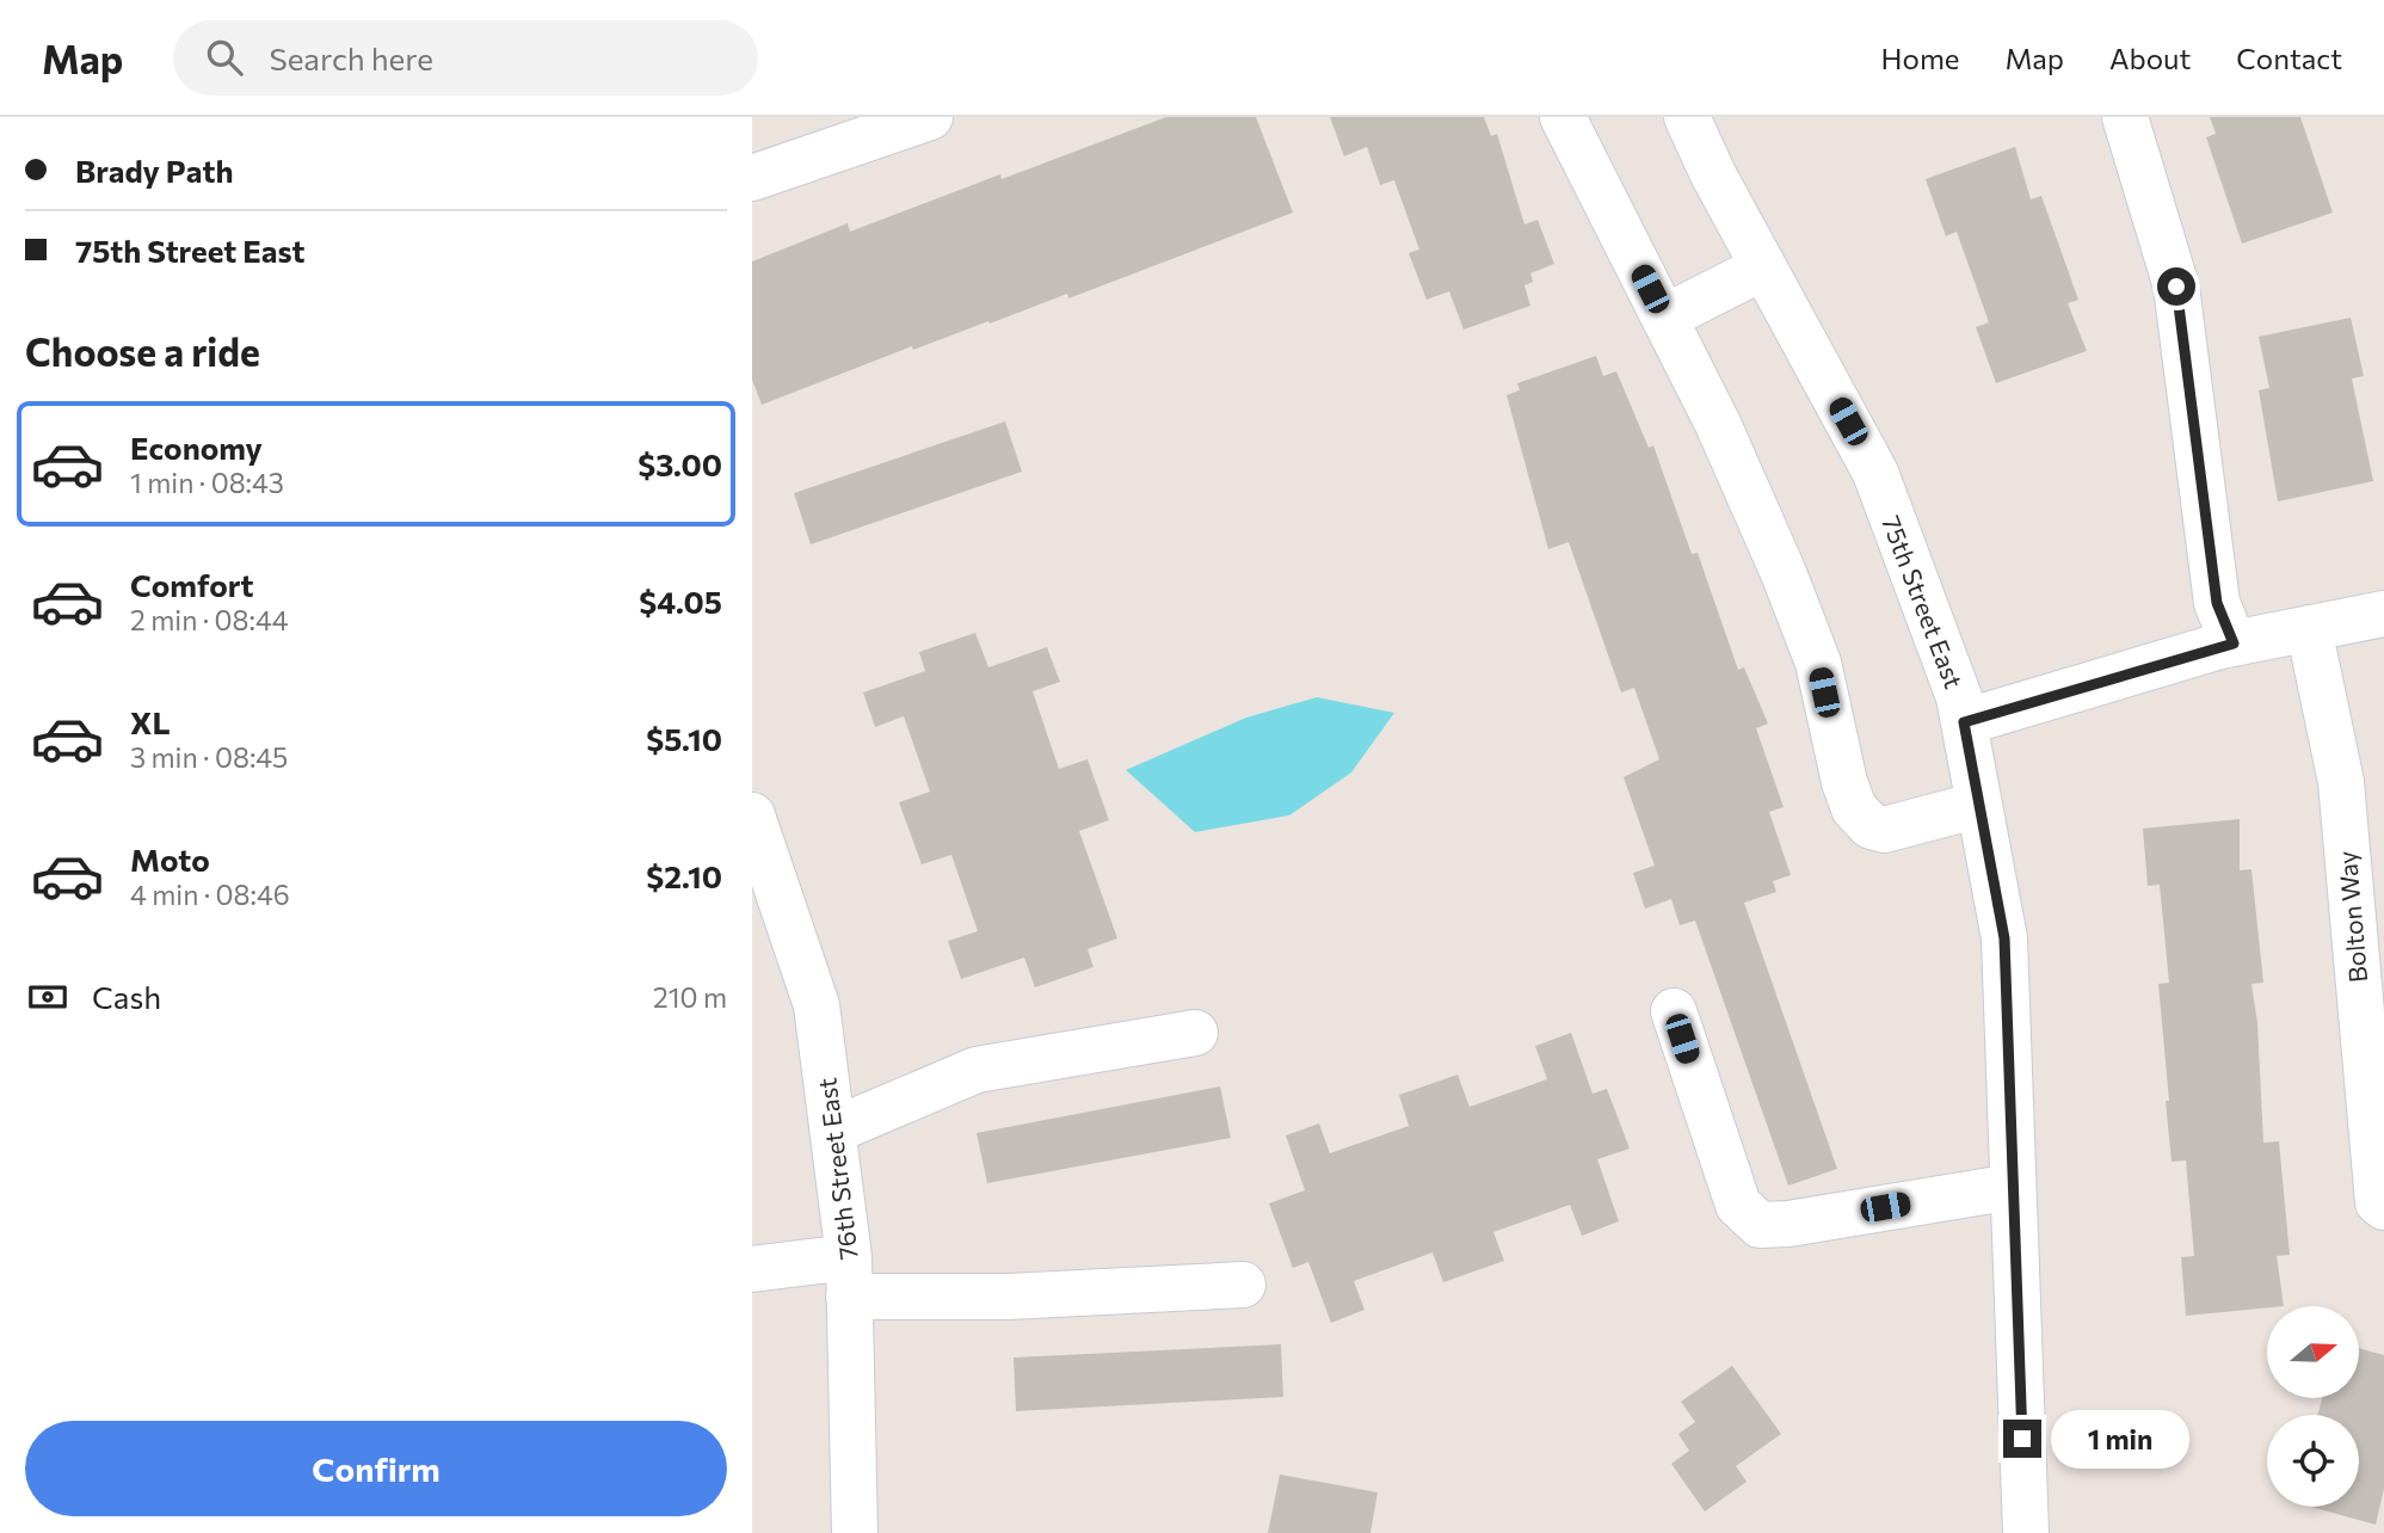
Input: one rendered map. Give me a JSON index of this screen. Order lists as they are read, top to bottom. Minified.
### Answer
{"streets":{"street":["75th Street East","Bolton Way","76th Street East"]},"north":"right","page":{"header":"Map","search":"Search here","nav":["Home","Map","About","Contact"],"banner":["Brady Path","75th Street East"],"heading":"Choose a ride","list":[{"name":"Economy","note":"1 min · 08:43","value":"$3.00"},{"name":"Comfort","note":"2 min · 08:44","value":"$4.05"},{"name":"XL","note":"3 min · 08:45","value":"$5.10"},{"name":"Moto","note":"4 min · 08:46","value":"$2.10"}],"pay":["Cash","210 m"],"buttons":"Confirm","bubble":"1 min"}}
